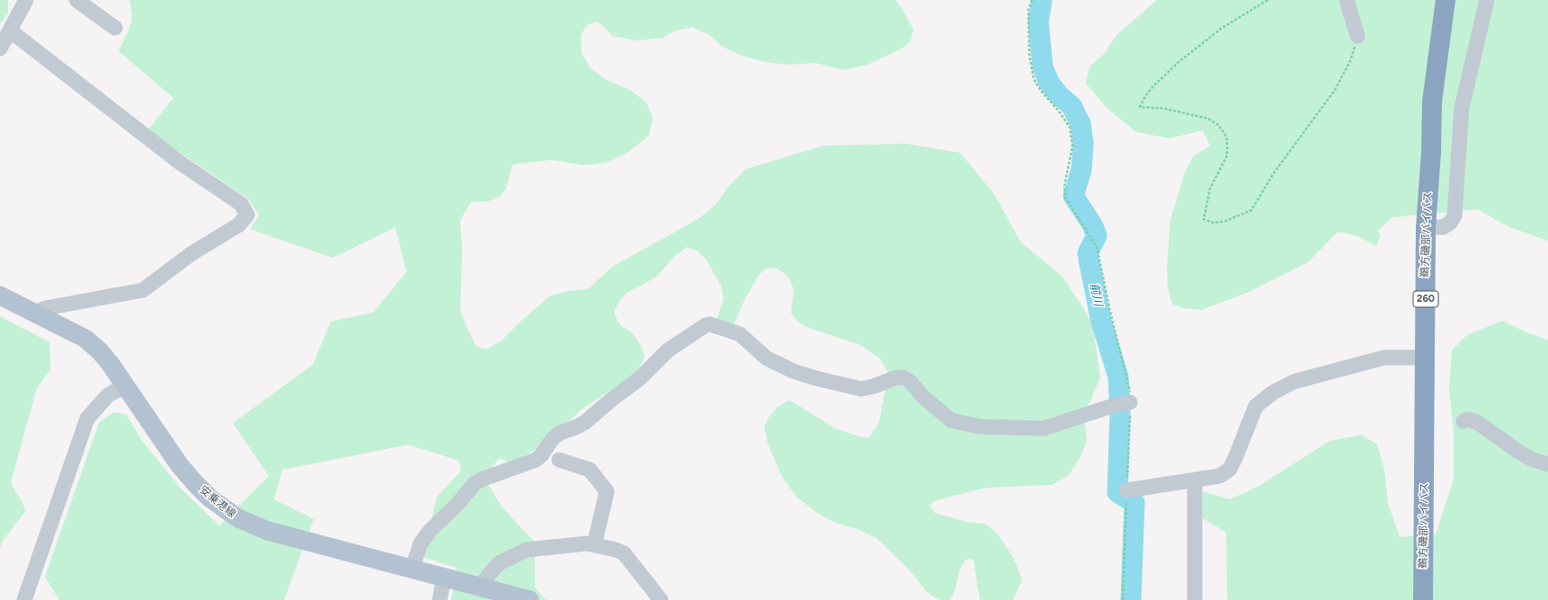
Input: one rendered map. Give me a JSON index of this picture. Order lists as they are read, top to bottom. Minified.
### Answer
{"streets":{"highway":["鵜方磯部バイパス","260"],"main road":["安乗港線"]},"water":["前川"]}
